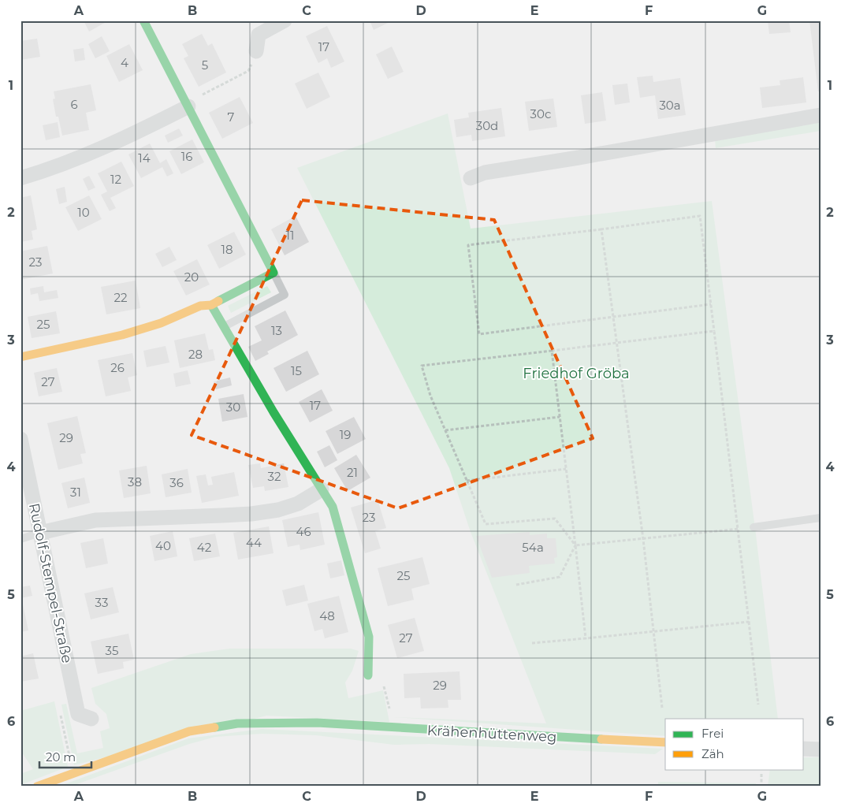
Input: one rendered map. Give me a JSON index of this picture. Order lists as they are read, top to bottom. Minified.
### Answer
{"streets":{"street":["Rudolf-Stempel-Straße","Krähenhüttenweg"]},"parks":["Friedhof Gröba"],"house_numbers":["17","4","5","6","30a","30c","7","30d","16","14","12","10","11","18","23","20","22","25","13","28","26","15","27","17","30","19","29","21","32","38","36","31","23","46","44","40","42","54a","25","33","48","27","35","29"],"legend":["Frei","Zäh"],"scale_bar":"20 m","grid":{"columns":["A","B","C","D","E","F","G"],"rows":["1","2","3","4","5","6"]}}
